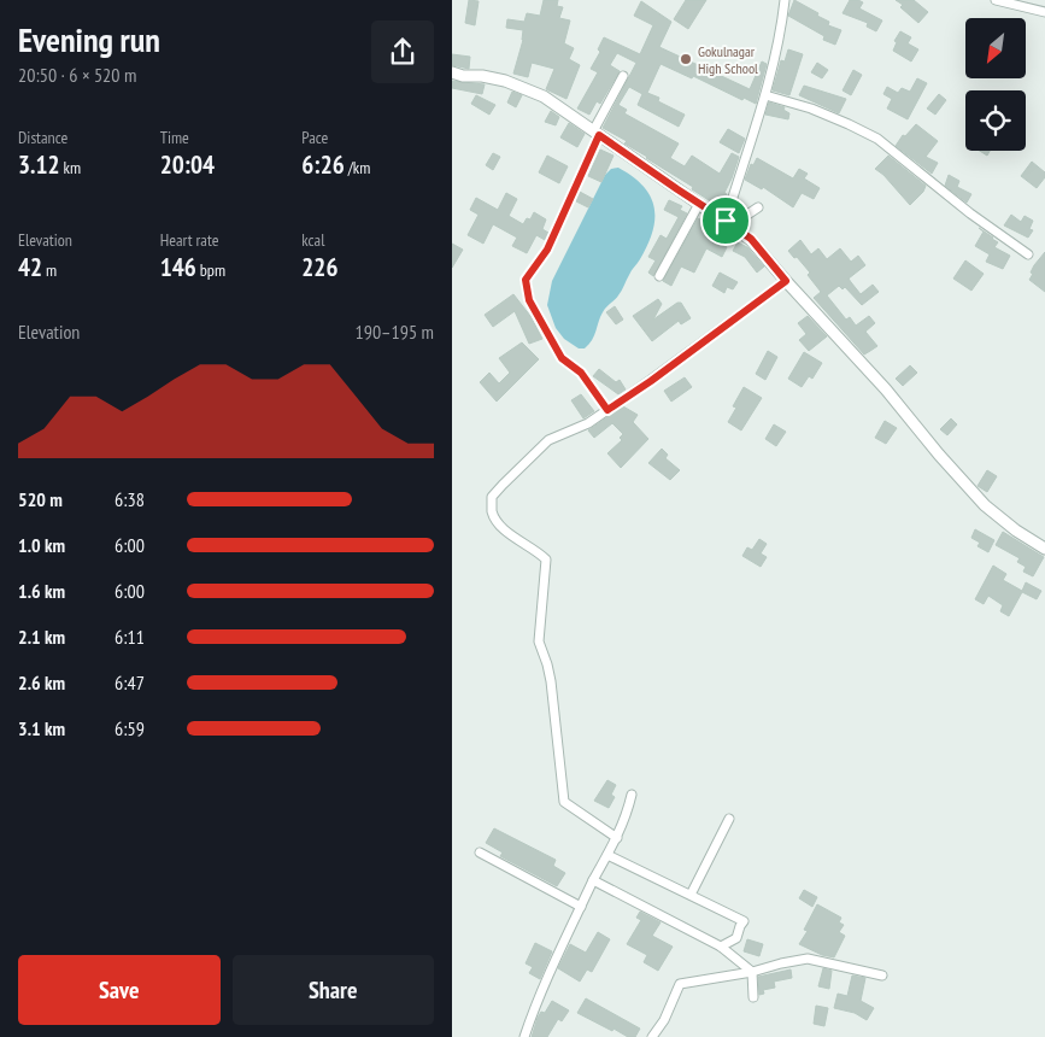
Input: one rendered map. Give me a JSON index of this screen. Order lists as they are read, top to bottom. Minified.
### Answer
{"places":["Gokulnagar High School"],"north":"bottom left","page":{"heading":["Evening run","20:50 · 6 × 520 m"],"stats":[["Distance","3.12 km"],["Time","20:04"],["Pace","6:26 /km"],["Elevation","42 m"],["Heart rate","146 bpm"],["kcal","226"]],"chart":["Elevation","190–195 m"],"list":[{"name":"520 m","note":"6:38"},{"name":"1.0 km","note":"6:00"},{"name":"1.6 km","note":"6:00"},{"name":"2.1 km","note":"6:11"},{"name":"2.6 km","note":"6:47"},{"name":"3.1 km","note":"6:59"}],"buttons":["Save","Share"]}}
